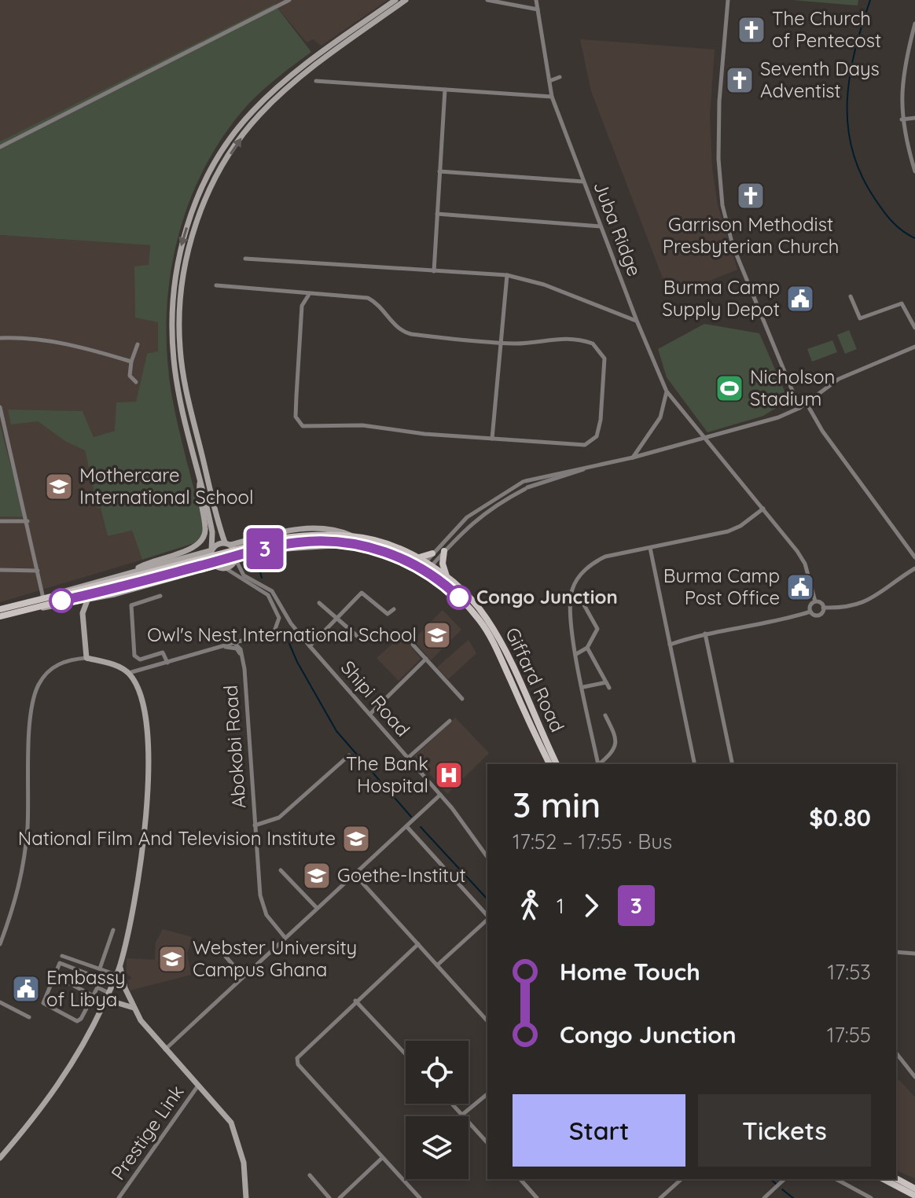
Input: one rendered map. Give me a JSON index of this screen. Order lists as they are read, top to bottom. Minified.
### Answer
{"streets":{"main road":["Giffard Road"],"street":["Juba Ridge","Shipi Road","Abokobi Road","Prestige Link"]},"crossings":[["Giffard Road","Shipi Road"]],"places":{"church":["The Church of Pentecost","Seventh Days Adventist","Garrison Methodist Presbyterian Church"],"public building":["Burma Camp Supply Depot","Burma Camp Post Office","Embassy of Libya"],"sports":["Nicholson Stadium"],"school or university":["Mothercare International School","Owl's Nest International School","National Film And Television Institute","Goethe-Institut","Webster University Campus Ghana"],"other":["Congo Junction"],"hospital":["The Bank Hospital"]},"lines":["bus line 3"],"page":{"on_map":"3","heading":["3 min","17:52 – 17:55 · Bus","$0.80"],"legs":["1","3"],"list":[{"name":"Home Touch","value":"17:53"},{"name":"Congo Junction","value":"17:55"}],"buttons":["Start","Tickets"]}}
